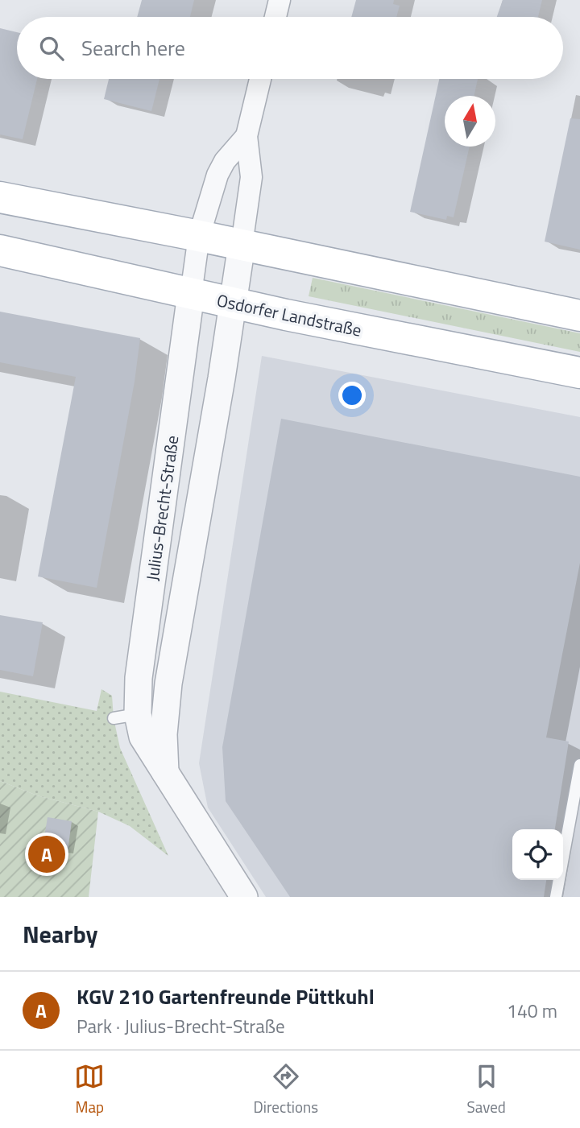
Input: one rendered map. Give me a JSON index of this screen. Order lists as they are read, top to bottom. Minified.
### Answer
{"streets":{"main road":["Osdorfer Landstraße"],"street":["Julius-Brecht-Straße"]},"crossings":[["Osdorfer Landstraße","Julius-Brecht-Straße"]],"north":"top","page":{"search":"Search here","pins":"A","heading":"Nearby","list":[{"mark":"A","name":"KGV 210 Gartenfreunde Püttkuhl","note":"Park · Julius-Brecht-Straße","value":"140 m"}],"nav":["Map","Directions","Saved"]}}
